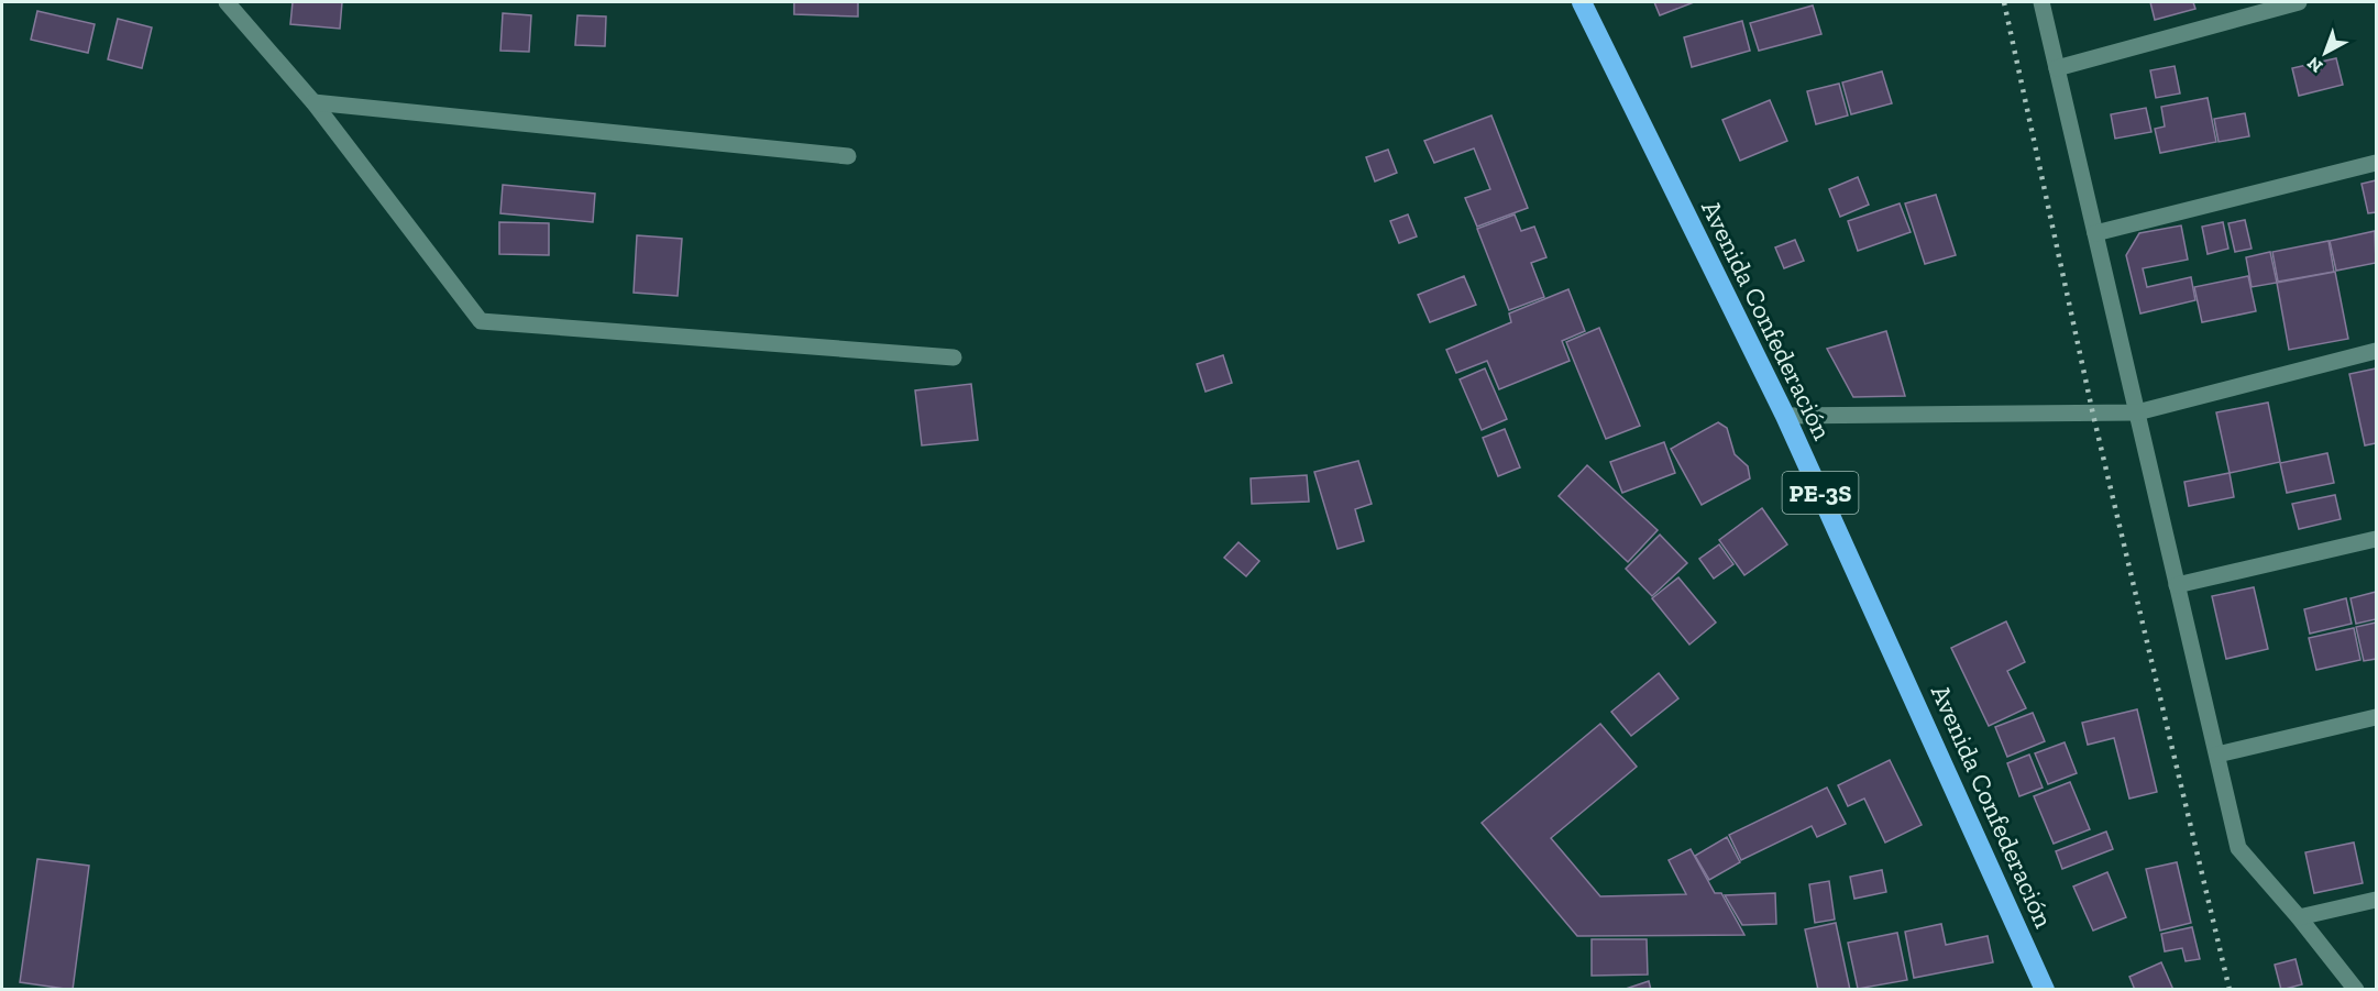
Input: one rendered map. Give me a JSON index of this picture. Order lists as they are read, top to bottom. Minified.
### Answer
{"streets":{"highway":["Avenida Confederación","PE-3S"]},"north":"bottom left"}
